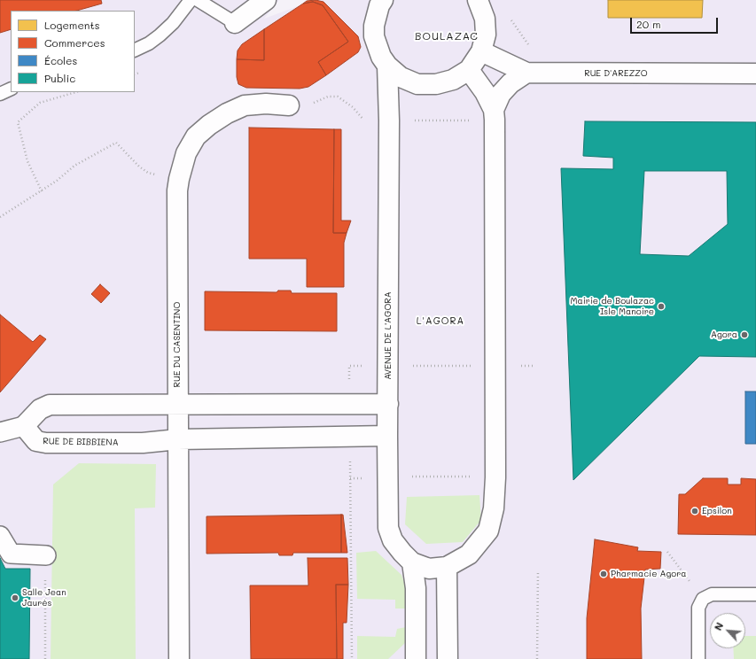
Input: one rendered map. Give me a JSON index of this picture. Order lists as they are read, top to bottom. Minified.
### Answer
{"streets":{"street":["RUE D'AREZZO","AVENUE DE L'AGORA","RUE DU CASENTINO","RUE DE BIBBIENA"]},"crossings":[["AVENUE DE L'AGORA","RUE DE BIBBIENA"],["RUE DU CASENTINO","RUE DE BIBBIENA"]],"districts":["BOULAZAC","L'AGORA"],"places":["Mairie de Boulazac Isle Manoire","Agora","Epsilon","Pharmacie Agora","Salle Jean Jaurès"],"legend":["Logements","Commerces","Écoles","Public"],"scale_bar":"20 m","north":"top left"}
